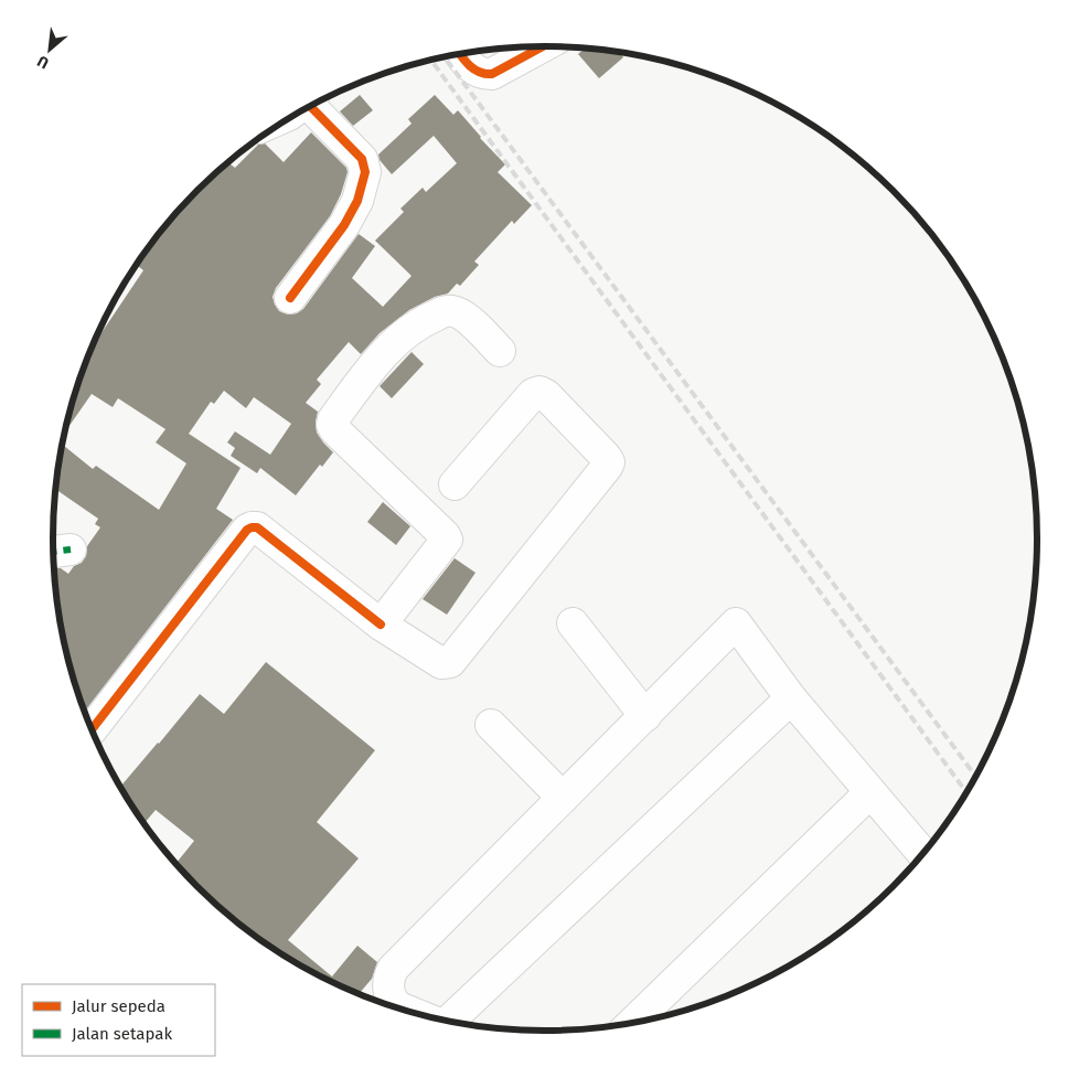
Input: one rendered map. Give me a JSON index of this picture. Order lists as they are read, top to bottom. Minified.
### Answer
{"legend":["Jalur sepeda","Jalan setapak"],"north":"bottom left"}
